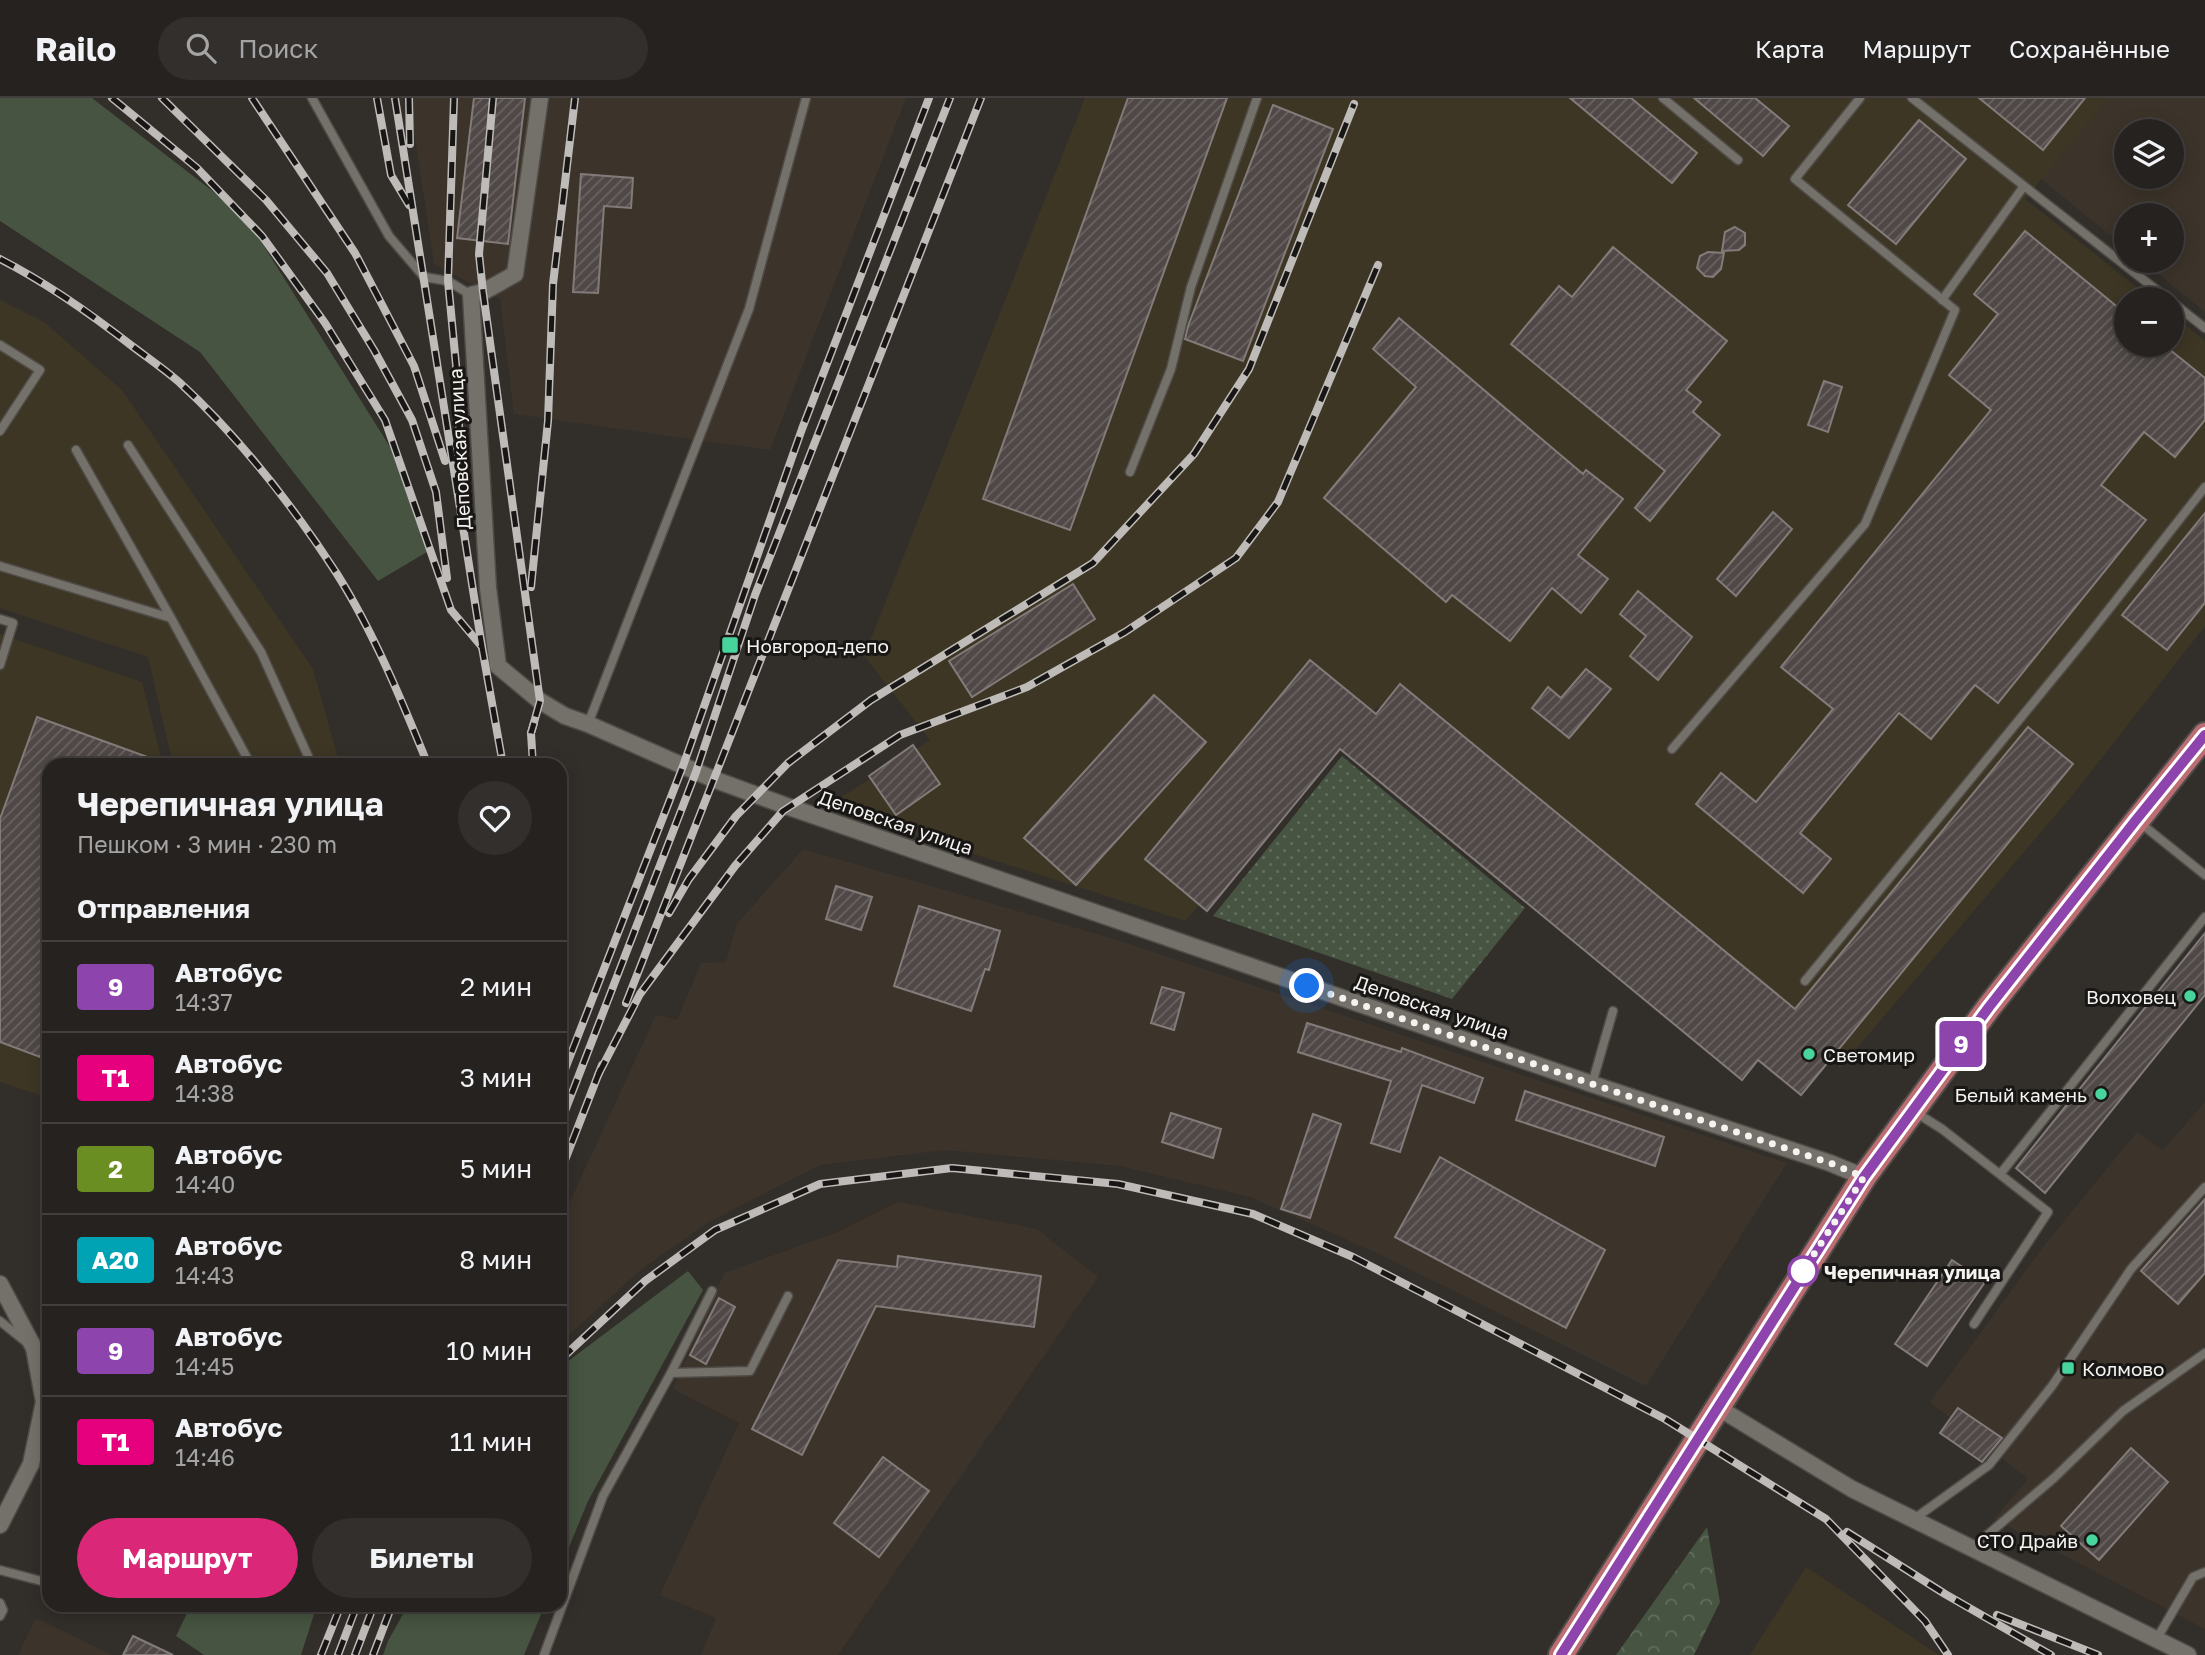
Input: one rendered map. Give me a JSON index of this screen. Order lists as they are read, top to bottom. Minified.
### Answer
{"streets":{"street":["Деповская улица"]},"places":{"transit":["Новгород-депо","Колмово"],"other":["Волховец","Светомир","Белый камень","Черепичная улица","СТО Драйв"]},"lines":["bus line 9"],"page":{"header":"Railo","search":"Поиск","nav":["Карта","Маршрут","Сохранённые"],"on_map":"9","map_buttons":["+","−"],"heading":[["Черепичная улица","Пешком · 3 мин · 230 m"],"Отправления"],"list":[{"mark":"9","name":"Автобус","note":"14:37","value":"2 мин"},{"mark":"Т1","name":"Автобус","note":"14:38","value":"3 мин"},{"mark":"2","name":"Автобус","note":"14:40","value":"5 мин"},{"mark":"А20","name":"Автобус","note":"14:43","value":"8 мин"},{"mark":"9","name":"Автобус","note":"14:45","value":"10 мин"},{"mark":"Т1","name":"Автобус","note":"14:46","value":"11 мин"}],"buttons":["Маршрут","Билеты"]}}
